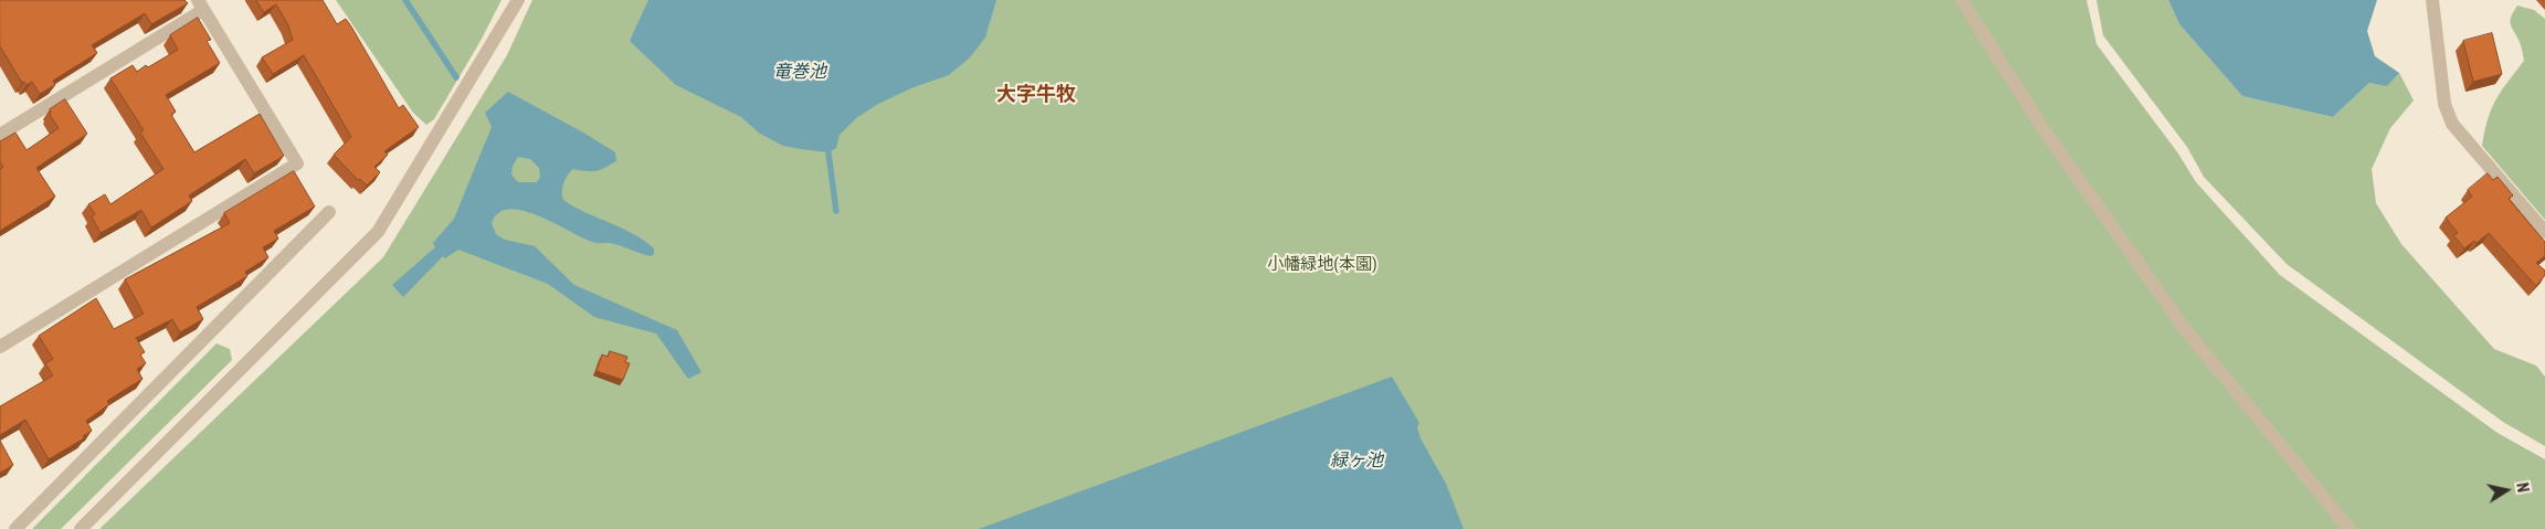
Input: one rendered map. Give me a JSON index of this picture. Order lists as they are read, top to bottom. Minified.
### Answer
{"districts":["大字牛牧"],"water":["竜巻池","緑ヶ池"],"parks":["小幡緑地(本園)"],"north":"right"}
